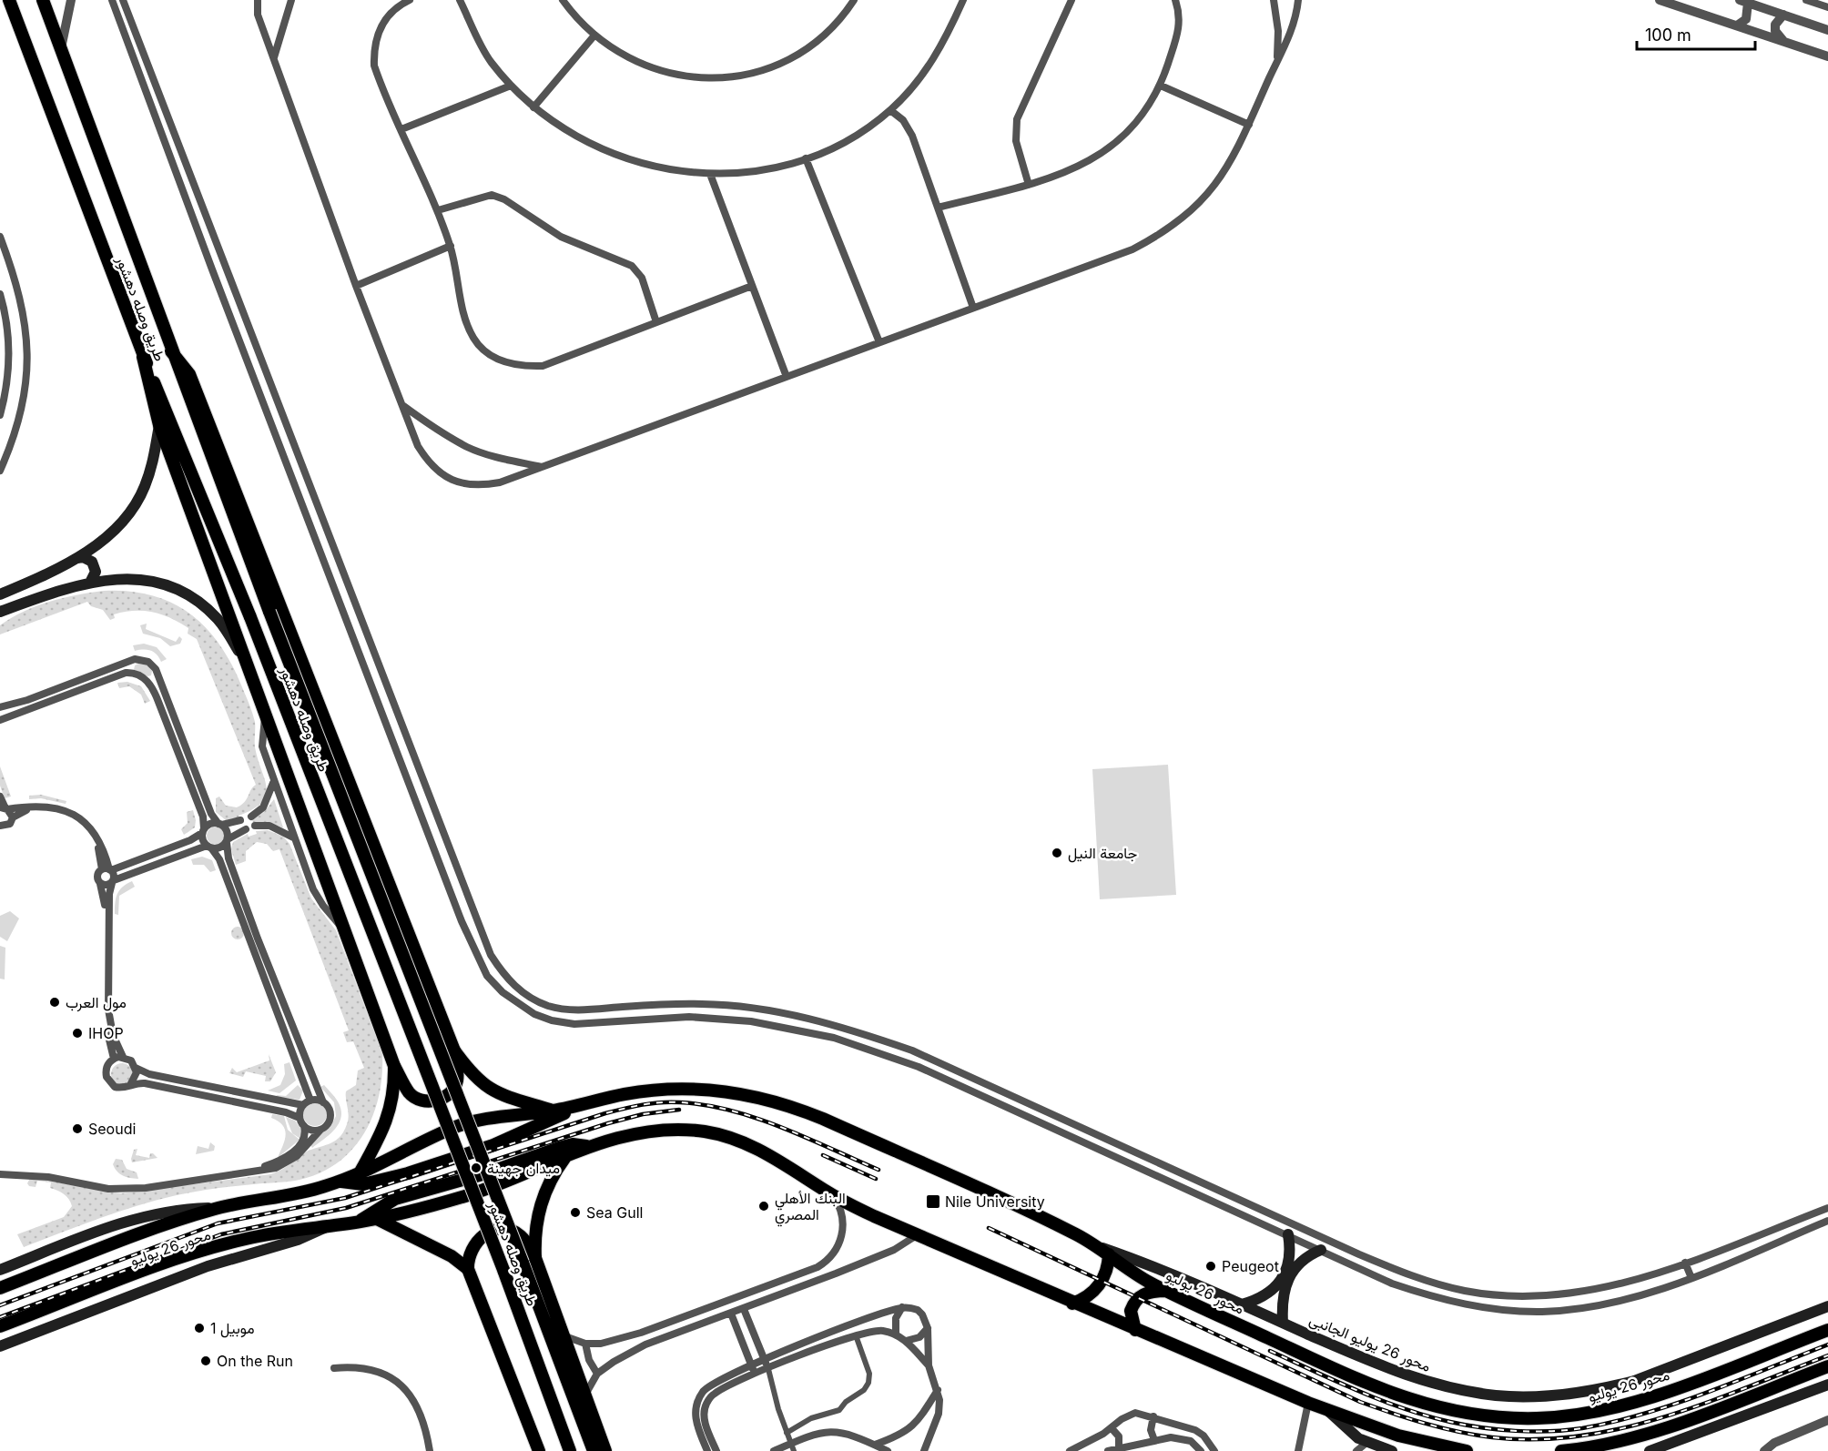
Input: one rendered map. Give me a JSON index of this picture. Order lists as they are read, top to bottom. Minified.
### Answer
{"streets":{"main road":["طريق وصله دهشور","محور 26 يوليو","محور 26 يوليو الجانبى"]},"crossings":[["محور 26 يوليو","محور 26 يوليو الجانبى"]],"places":{"other":["جامعة النيل","مول العرب","IHOP","Seoudi","ميدان جهينة","البنك الأهلي المصري","Sea Gull","Peugeot","موبيل 1","On the Run"],"transit":["Nile University"]},"scale_bar":"100 m"}
